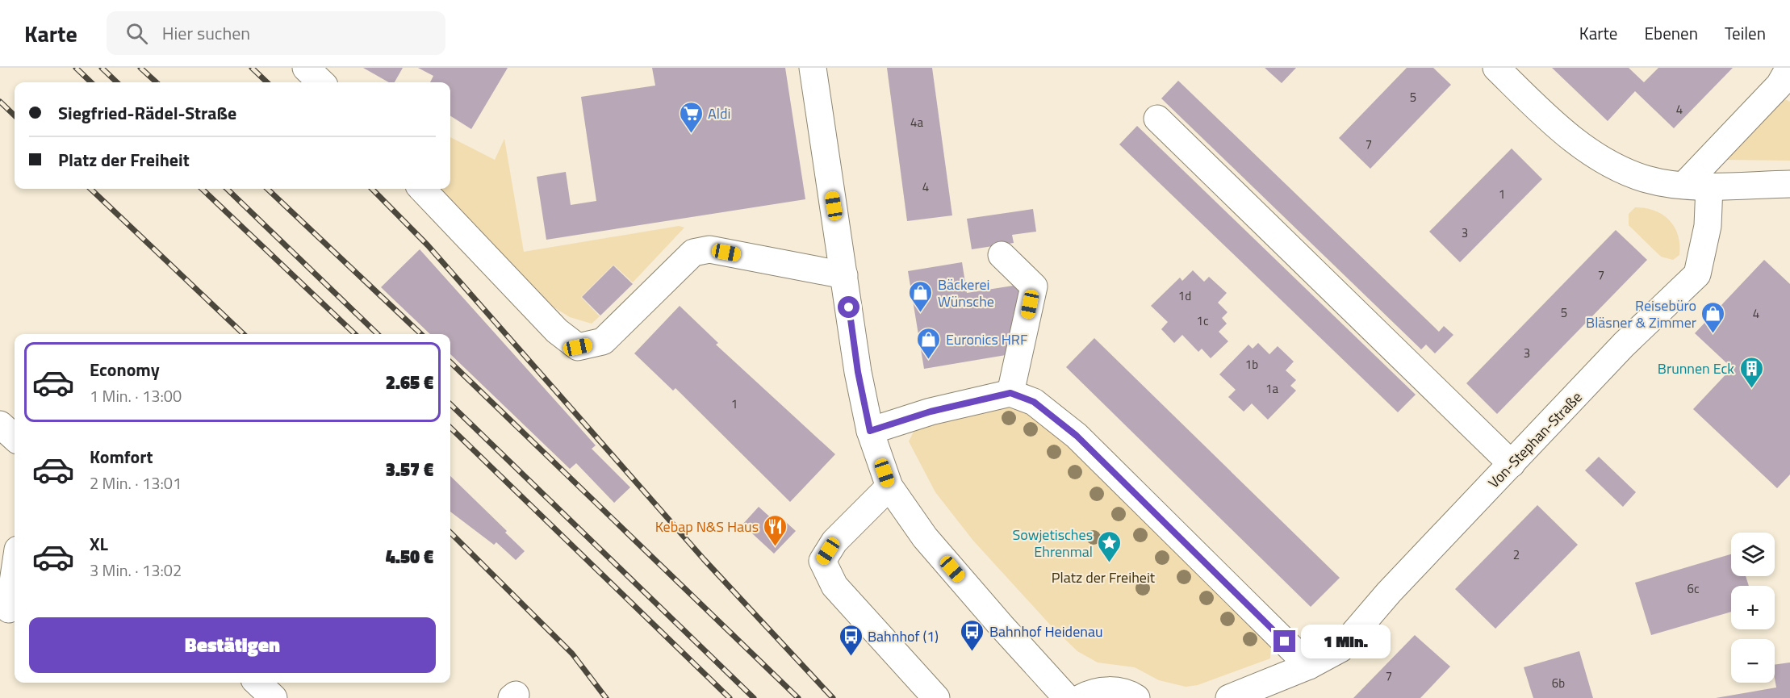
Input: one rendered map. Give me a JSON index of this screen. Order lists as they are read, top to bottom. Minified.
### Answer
{"streets":{"street":["Von-Stephan-Straße"]},"parks":["Platz der Freiheit"],"places":{"supermarket":["Aldi"],"shop":["Bäckerei Wünsche","Reisebüro Bläsner & Zimmer","Euronics HRF"],"building":["Brunnen Eck"],"restaurant":["Kebap N&S Haus"],"place":["Sowjetisches Ehrenmal"],"bus stop":["Bahnhof Heidenau","Bahnhof (1)"]},"house_numbers":["5","4","4a","7","4","1","3","7","1d","5","4","1c","3","1b","1a","1","2","6c","7","6b"],"page":{"header":"Karte","search":"Hier suchen","nav":["Karte","Ebenen","Teilen"],"banner":["Siegfried-Rädel-Straße","Platz der Freiheit"],"list":[{"name":"Economy","note":"1 Min. · 13:00","value":"2.65 €"},{"name":"Komfort","note":"2 Min. · 13:01","value":"3.57 €"},{"name":"XL","note":"3 Min. · 13:02","value":"4.50 €"}],"map_buttons":["+","−"],"buttons":"Bestätigen","bubble":"1 Min."}}
